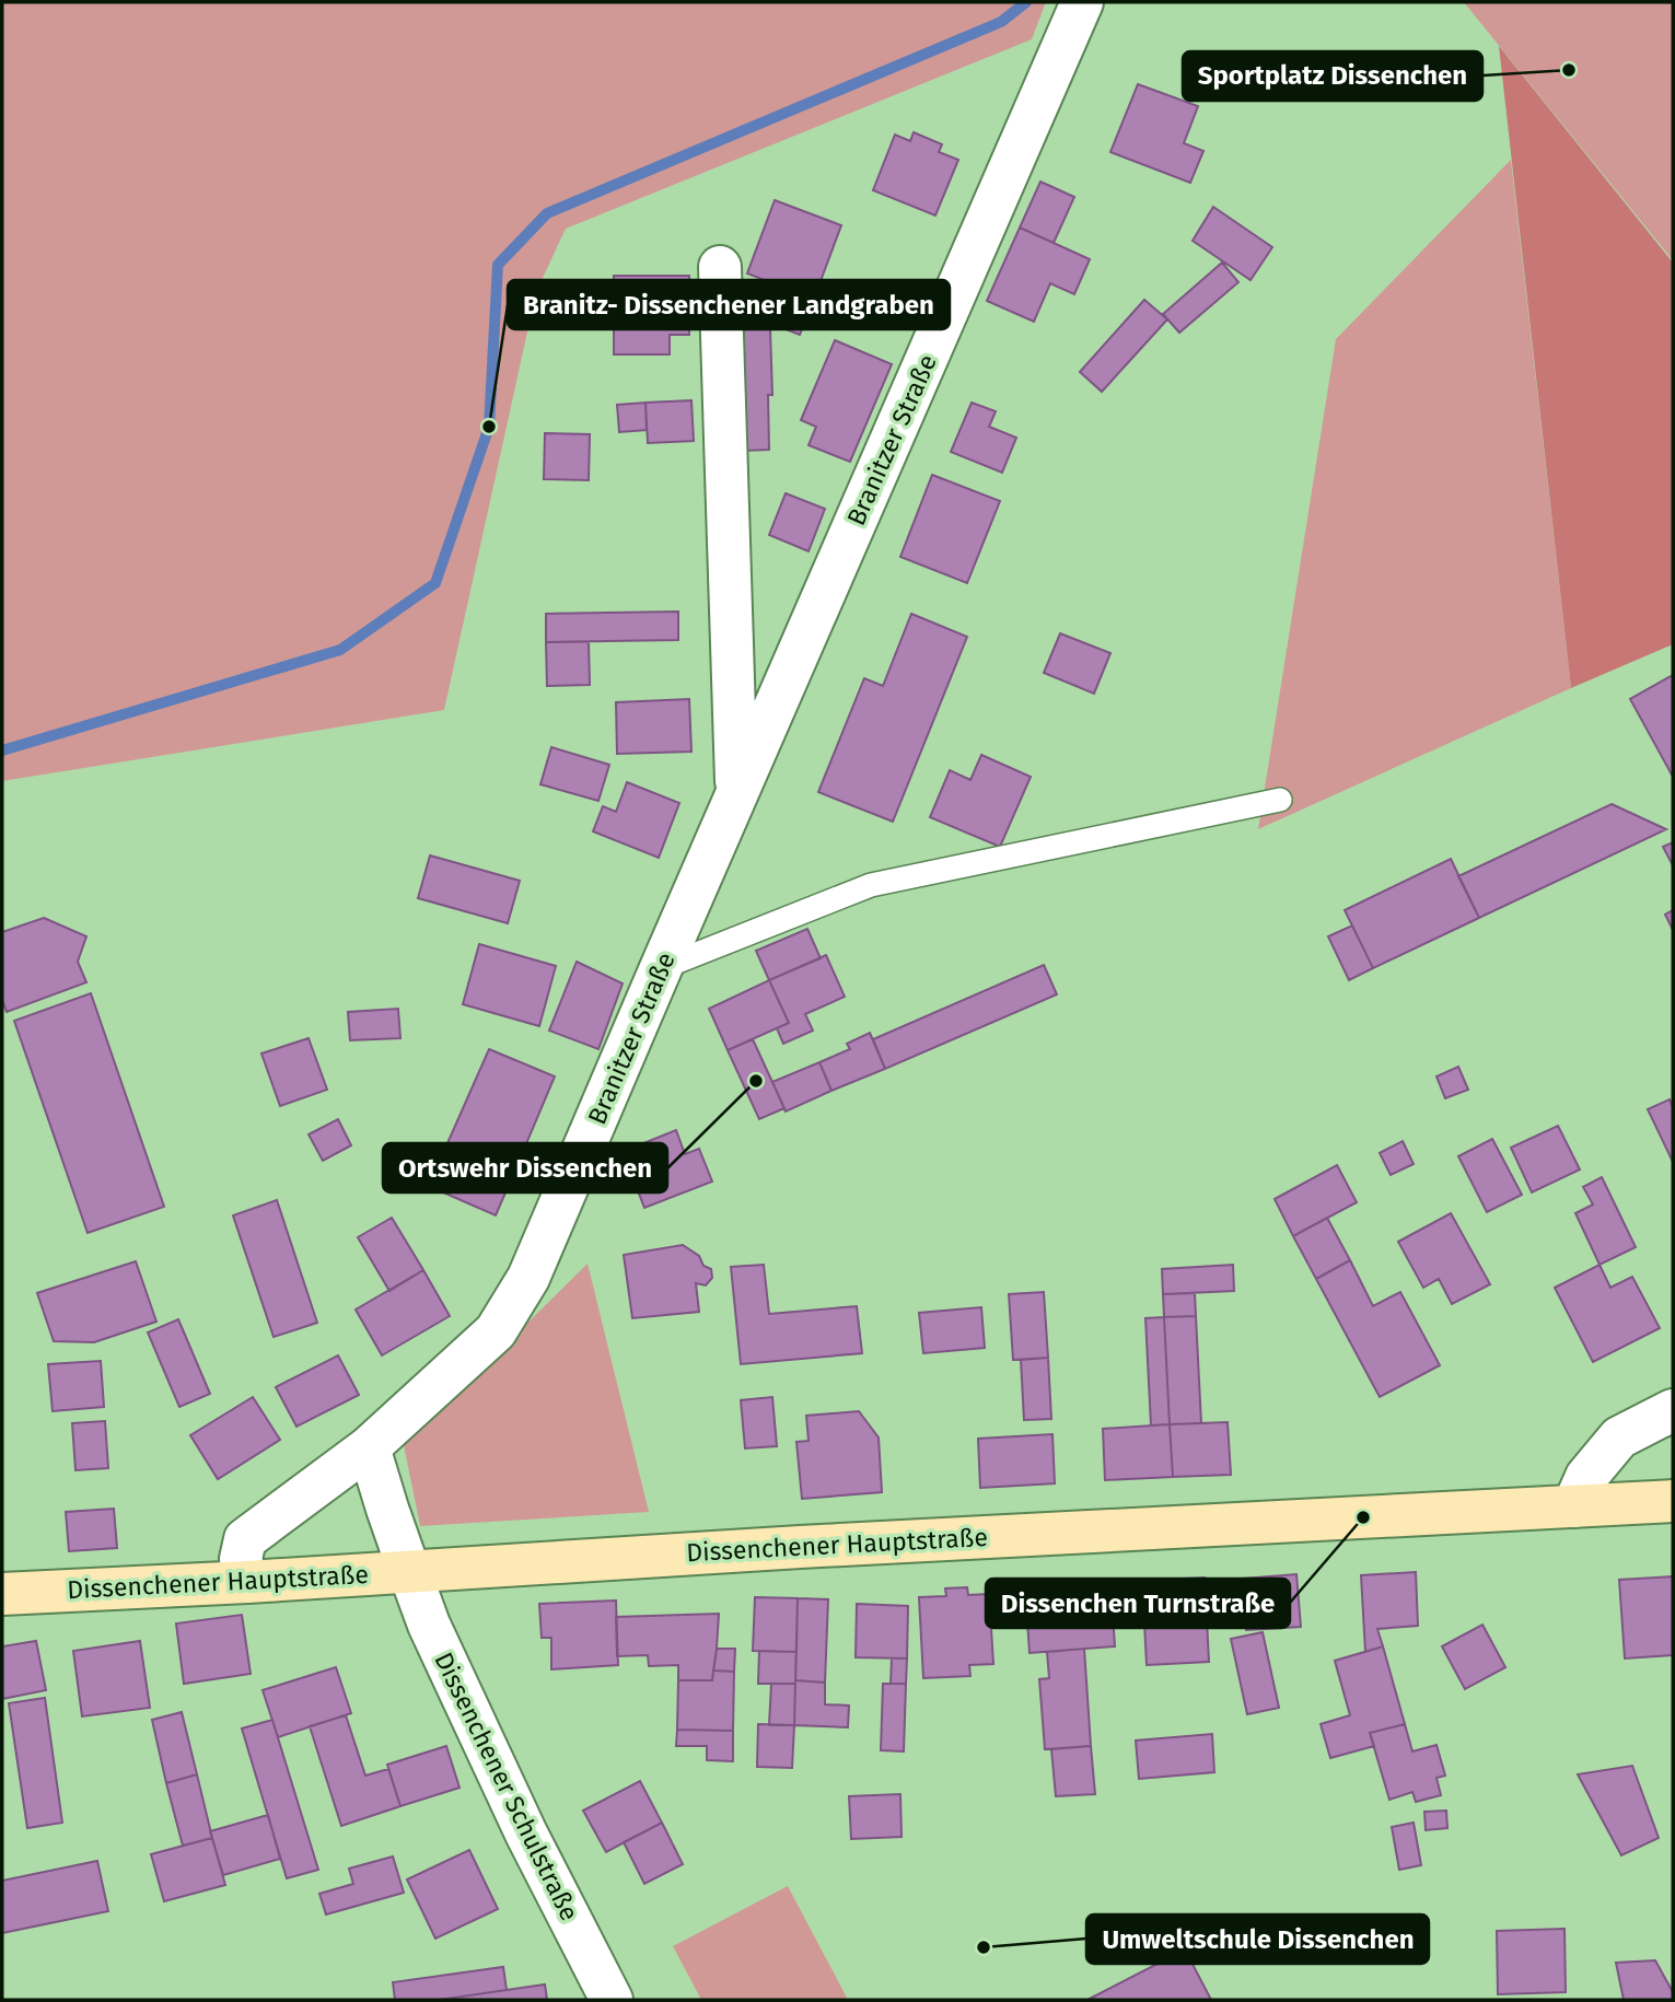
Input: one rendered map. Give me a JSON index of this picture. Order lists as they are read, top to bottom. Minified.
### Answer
{"streets":{"main road":["Dissenchener Hauptstraße"],"street":["Branitzer Straße","Dissenchener Schulstraße"]},"crossings":[["Branitzer Straße","Dissenchener Hauptstraße"],["Dissenchener Hauptstraße","Dissenchener Schulstraße"]],"places":["Sportplatz Dissenchen","Branitz- Dissenchener Landgraben","Ortswehr Dissenchen","Dissenchen Turnstraße","Umweltschule Dissenchen"]}
